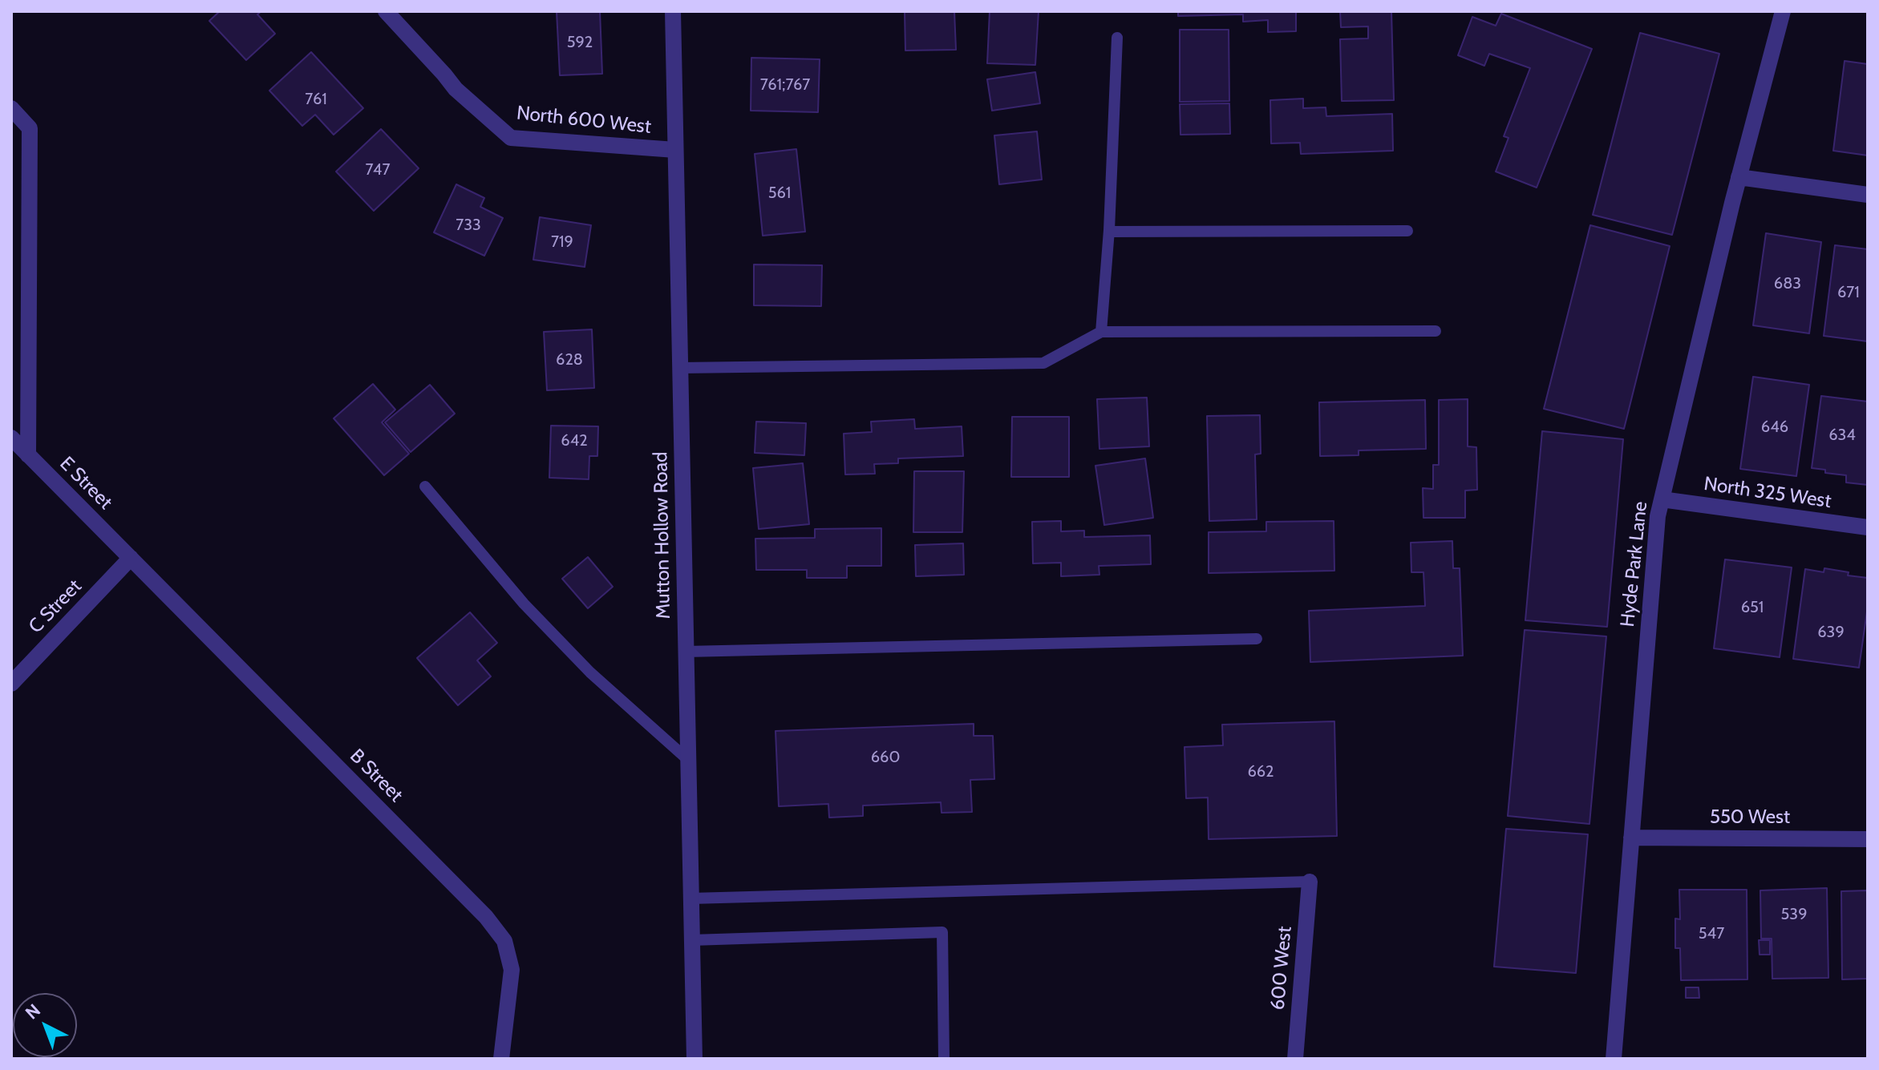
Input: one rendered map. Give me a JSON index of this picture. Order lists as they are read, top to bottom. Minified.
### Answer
{"streets":{"street":["North 600 West","E Street","North 325 West","Mutton Hollow Road","Hyde Park Lane","C Street","B Street","550 West","600 West"]},"crossings":[["North 600 West","Mutton Hollow Road"],["E Street","C Street"],["E Street","B Street"],["North 325 West","Hyde Park Lane"],["Hyde Park Lane","550 West"],["C Street","B Street"]],"house_numbers":["592","761;767","761","747","561","733","719","683","671","628","646","634","642","651","639","660","662","539","547"],"north":"top left"}
